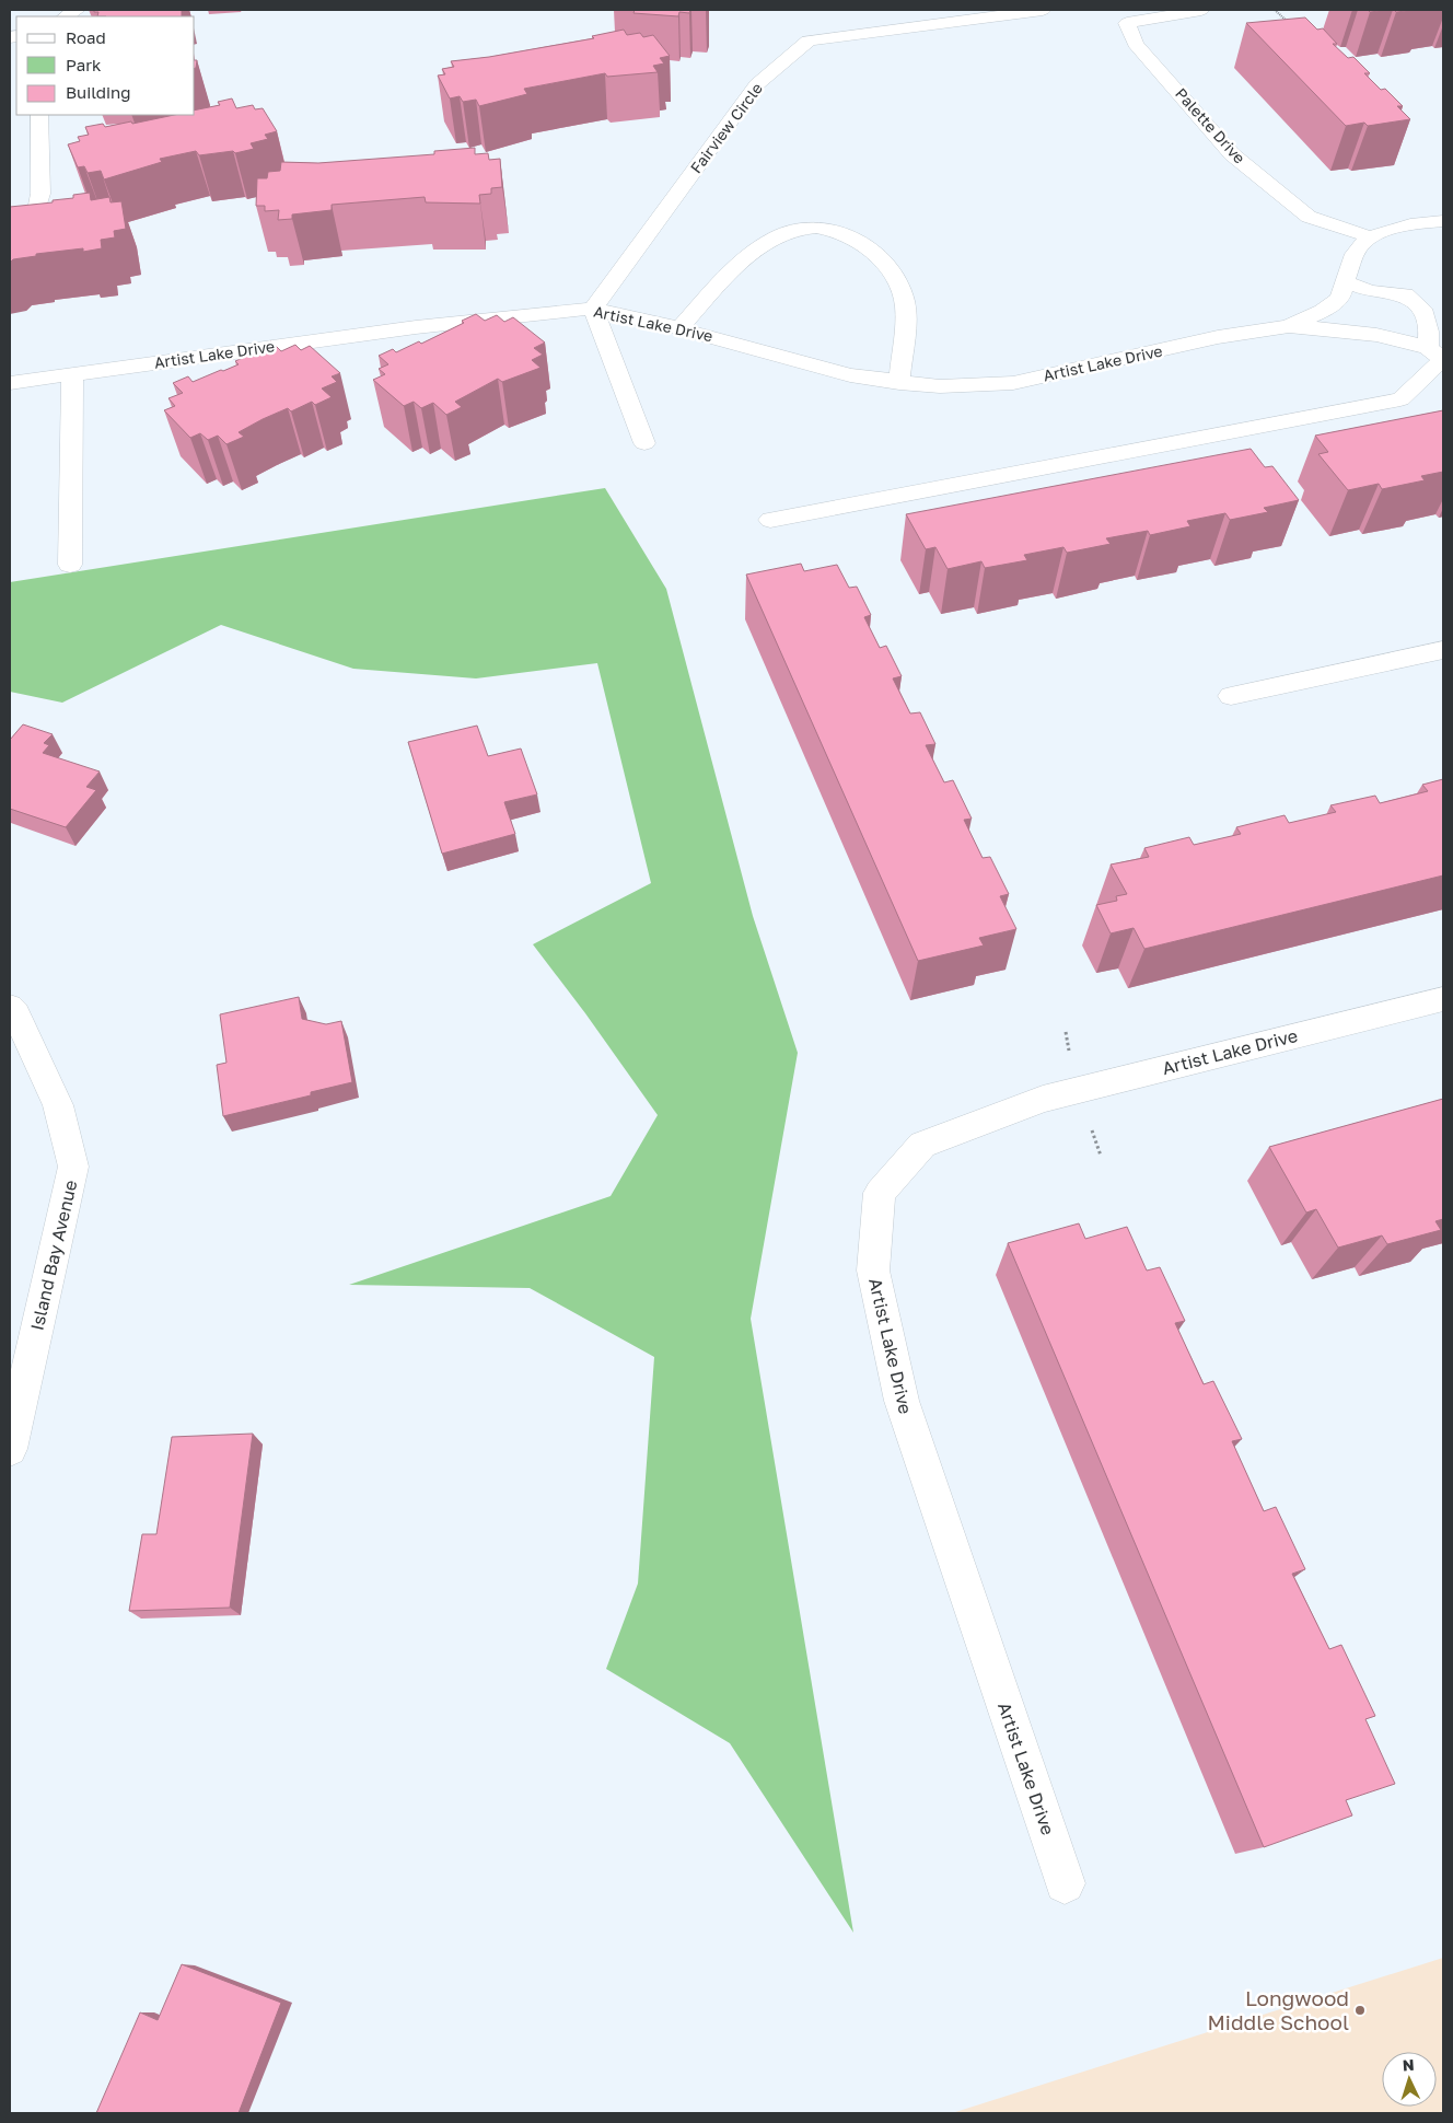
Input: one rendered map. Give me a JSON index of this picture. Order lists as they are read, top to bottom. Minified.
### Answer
{"streets":{"street":["Palette Drive","Fairview Circle","Artist Lake Drive","Island Bay Avenue"]},"crossings":[["Palette Drive","Artist Lake Drive"],["Fairview Circle","Artist Lake Drive"]],"places":["Longwood Middle School"],"legend":["Road","Park","Building"],"north":"top"}
